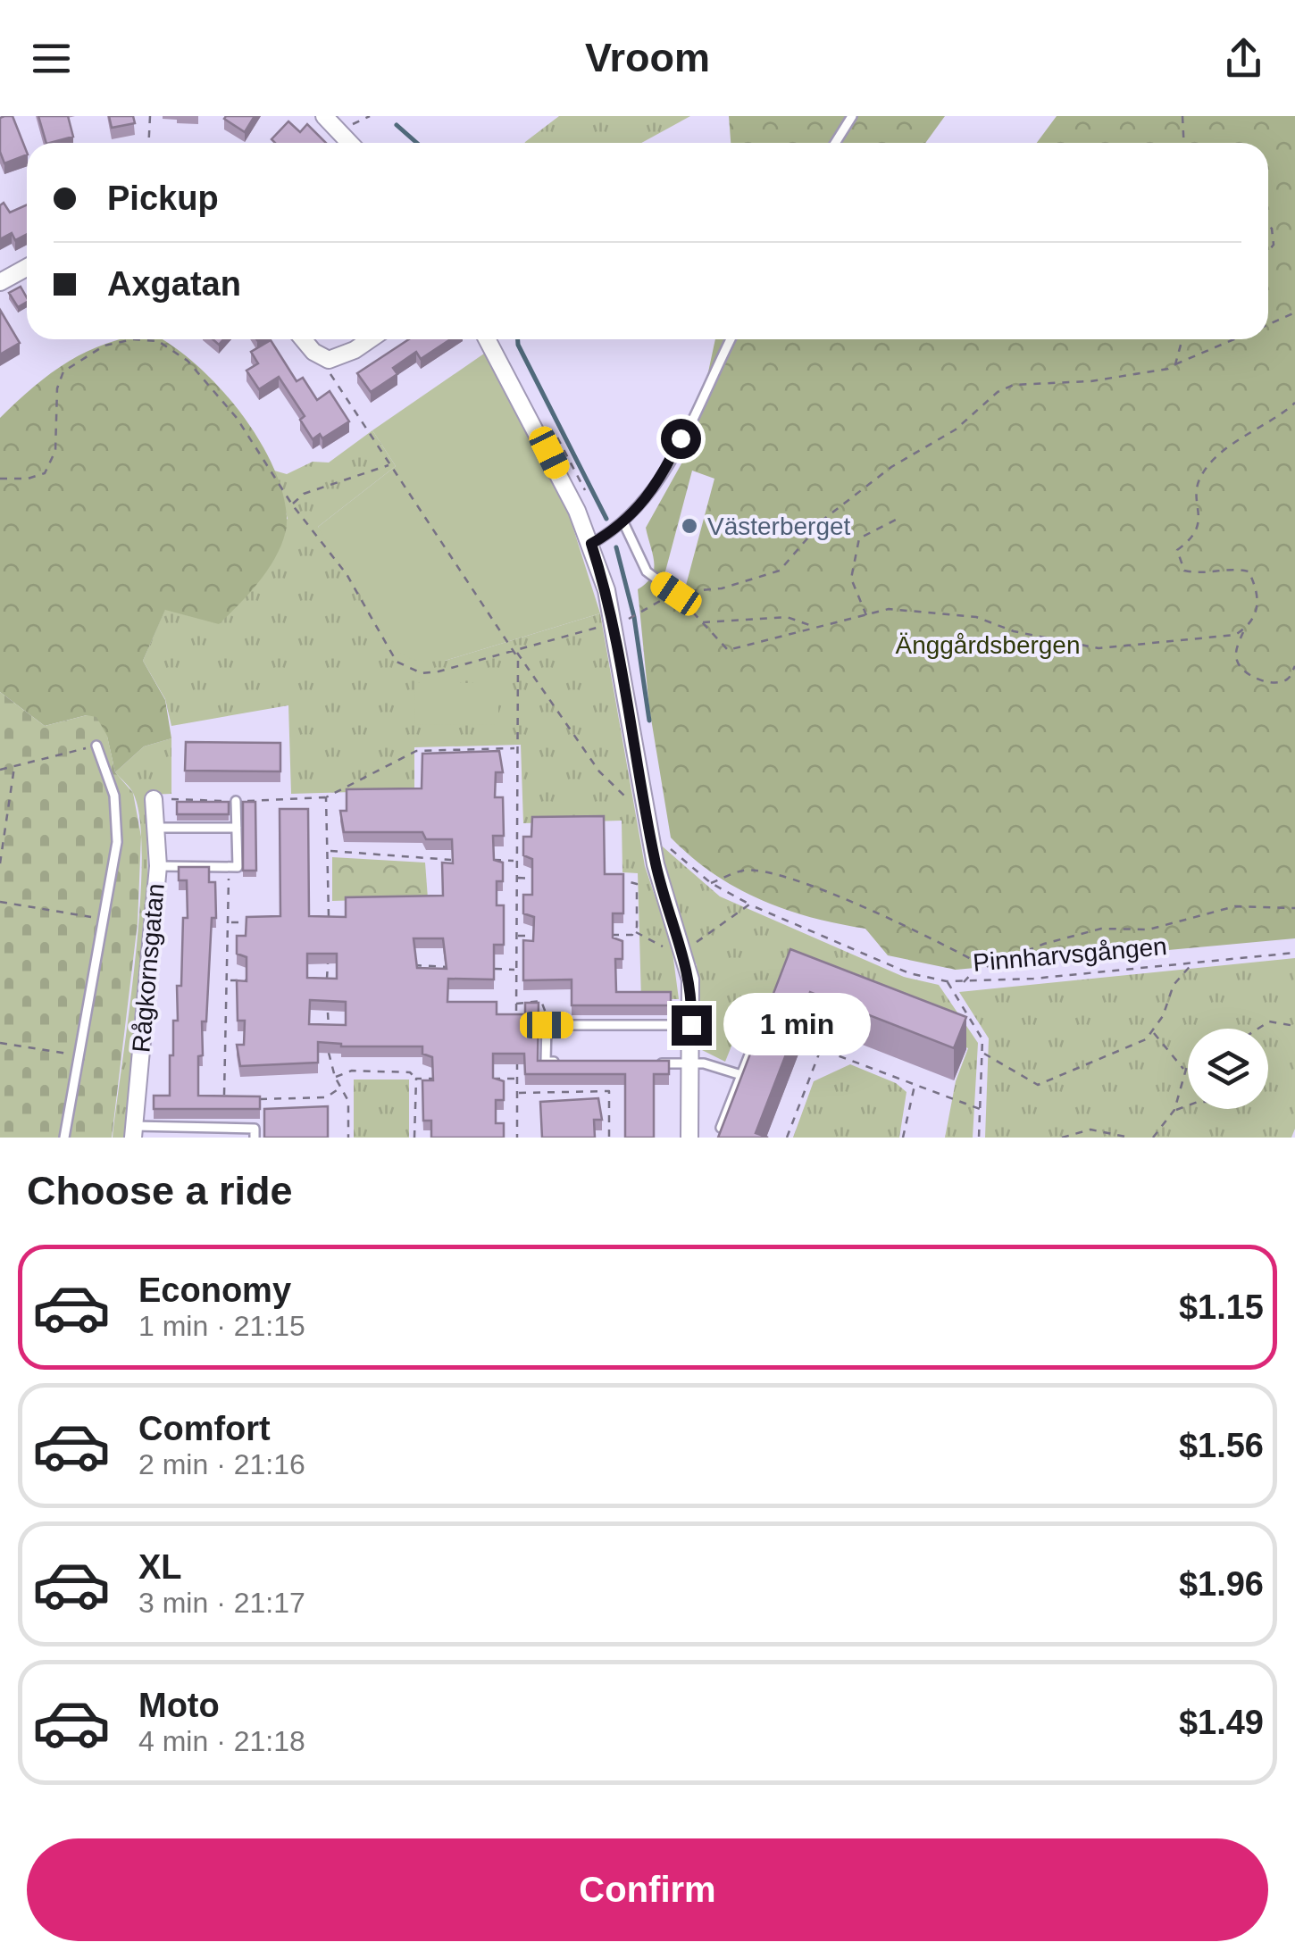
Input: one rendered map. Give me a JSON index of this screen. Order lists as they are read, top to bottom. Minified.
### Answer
{"streets":{"street":["Rågkornsgatan"],"path":["Pinnharvsgången"]},"parks":["Änggårdsbergen"],"places":["Västerberget"],"page":{"header":"Vroom","banner":["Pickup","Axgatan"],"bubble":"1 min","heading":"Choose a ride","list":[{"name":"Economy","note":"1 min · 21:15","value":"$1.15"},{"name":"Comfort","note":"2 min · 21:16","value":"$1.56"},{"name":"XL","note":"3 min · 21:17","value":"$1.96"},{"name":"Moto","note":"4 min · 21:18","value":"$1.49"}],"buttons":"Confirm"}}
